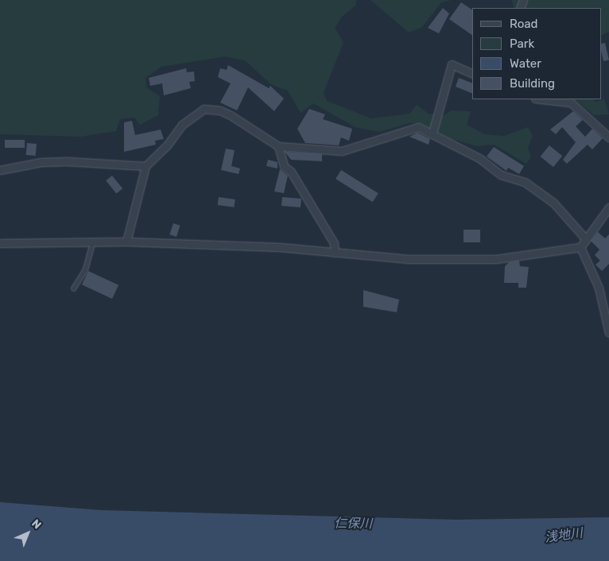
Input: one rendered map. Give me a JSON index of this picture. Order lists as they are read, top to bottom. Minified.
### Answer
{"water":["仁保川","浅地川"],"legend":["Road","Park","Water","Building"],"north":"top right"}
